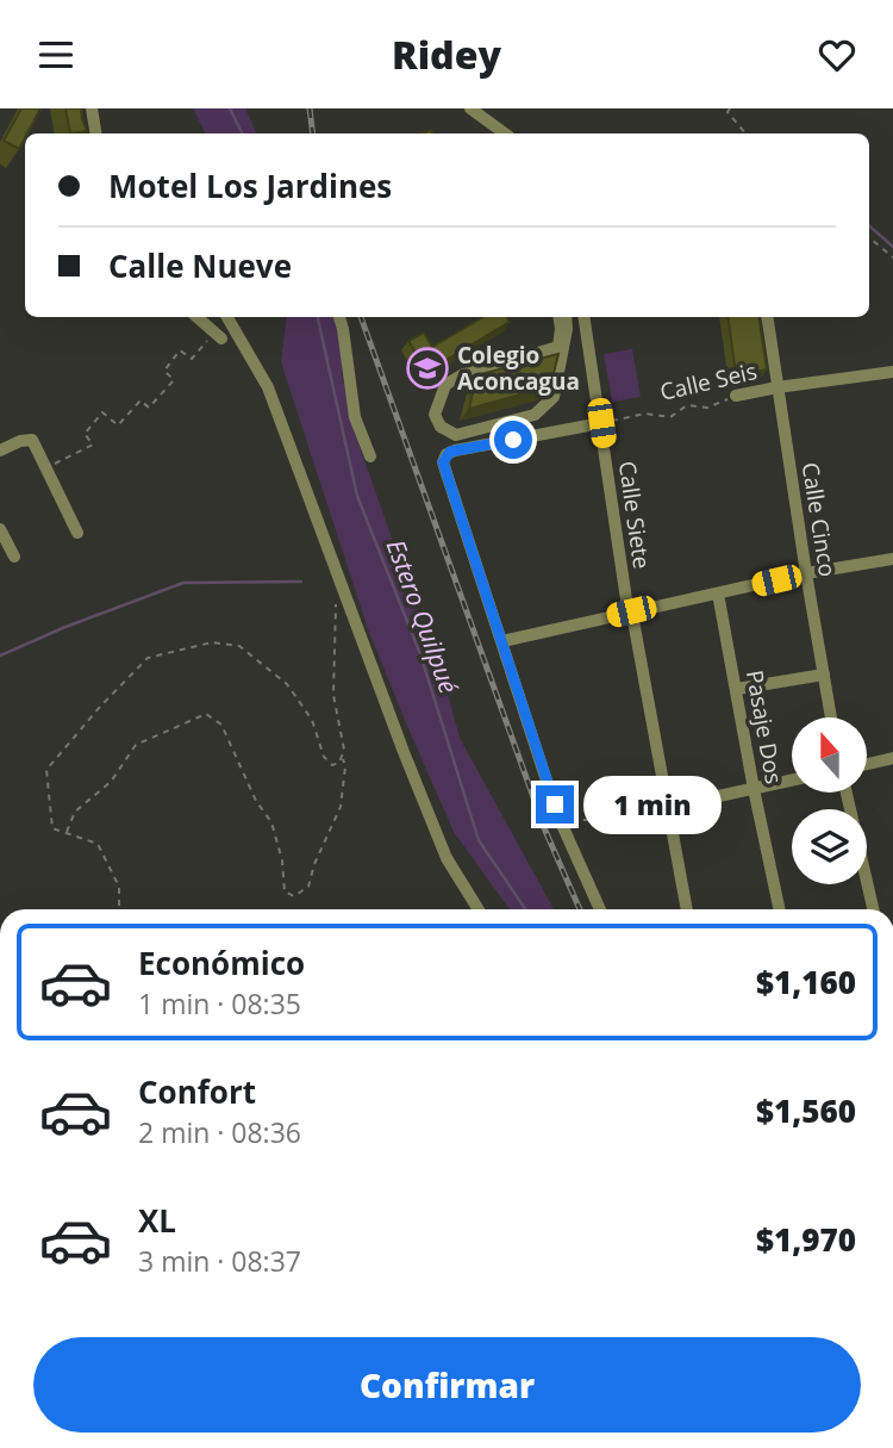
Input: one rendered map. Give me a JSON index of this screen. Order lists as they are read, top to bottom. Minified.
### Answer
{"streets":{"street":["Calle Seis","Calle Siete","Calle Cinco","Pasaje Dos"]},"crossings":[["Calle Seis","Calle Siete"],["Calle Seis","Calle Cinco"]],"water":["Estero Quilpué"],"places":{"school or university":["Colegio Aconcagua"]},"north":"top","page":{"header":"Ridey","banner":["Motel Los Jardines","Calle Nueve"],"bubble":"1 min","list":[{"name":"Económico","note":"1 min · 08:35","value":"$1,160"},{"name":"Confort","note":"2 min · 08:36","value":"$1,560"},{"name":"XL","note":"3 min · 08:37","value":"$1,970"}],"buttons":"Confirmar"}}
